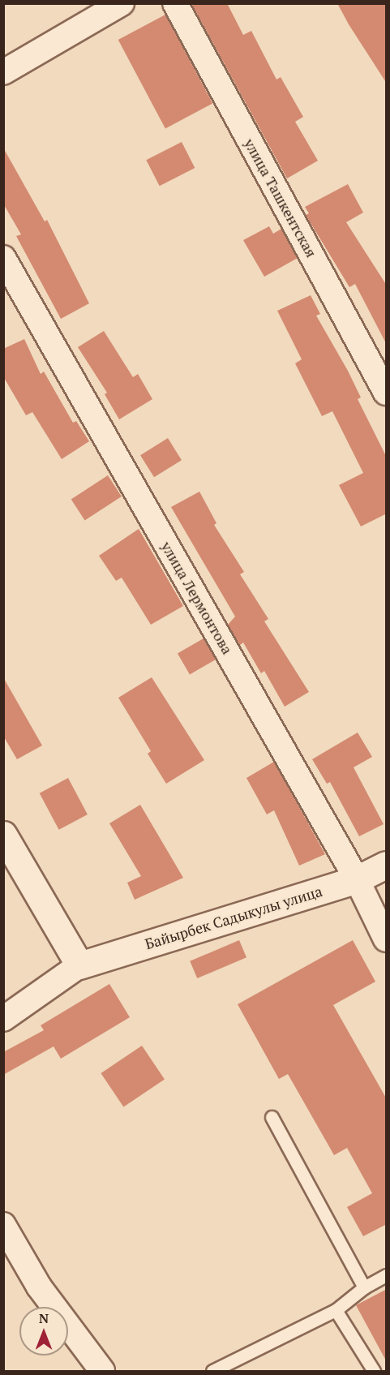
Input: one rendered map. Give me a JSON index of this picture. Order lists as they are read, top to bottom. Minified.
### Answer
{"streets":{"street":["улица Ташкентская","улица Лермонтова","Байырбек Садыкулы улица"]},"crossings":[["улица Лермонтова","Байырбек Садыкулы улица"]],"north":"top"}
